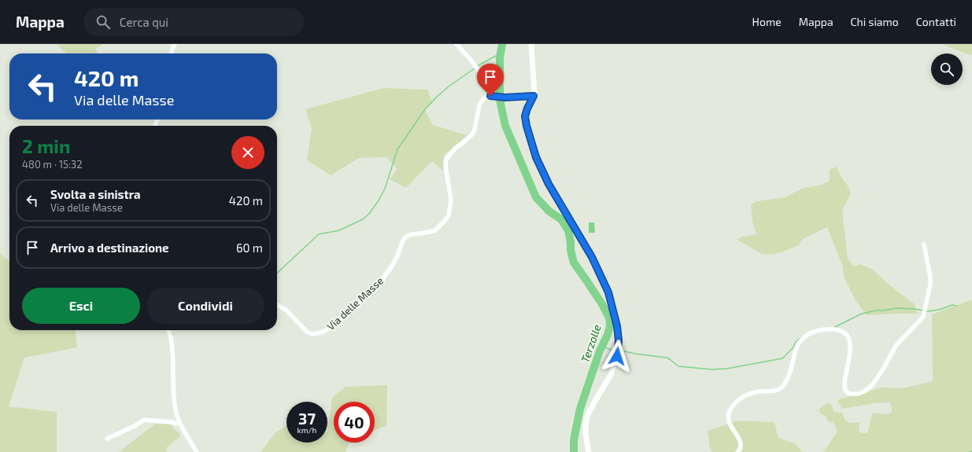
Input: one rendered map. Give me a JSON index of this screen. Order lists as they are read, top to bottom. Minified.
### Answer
{"streets":{"street":["Via delle Masse"]},"water":["Terzolle"],"page":{"header":"Mappa","search":"Cerca qui","nav":["Home","Mappa","Chi siamo","Contatti"],"turn":["420 m","Via delle Masse"],"heading":["2 min","480 m · 15:32"],"list":[{"name":"Svolta a sinistra","note":"Via delle Masse","value":"420 m"},{"name":"Arrivo a destinazione","value":"60 m"}],"buttons":["Esci","Condividi"],"speed":"37 km/h","limit":"40"}}
